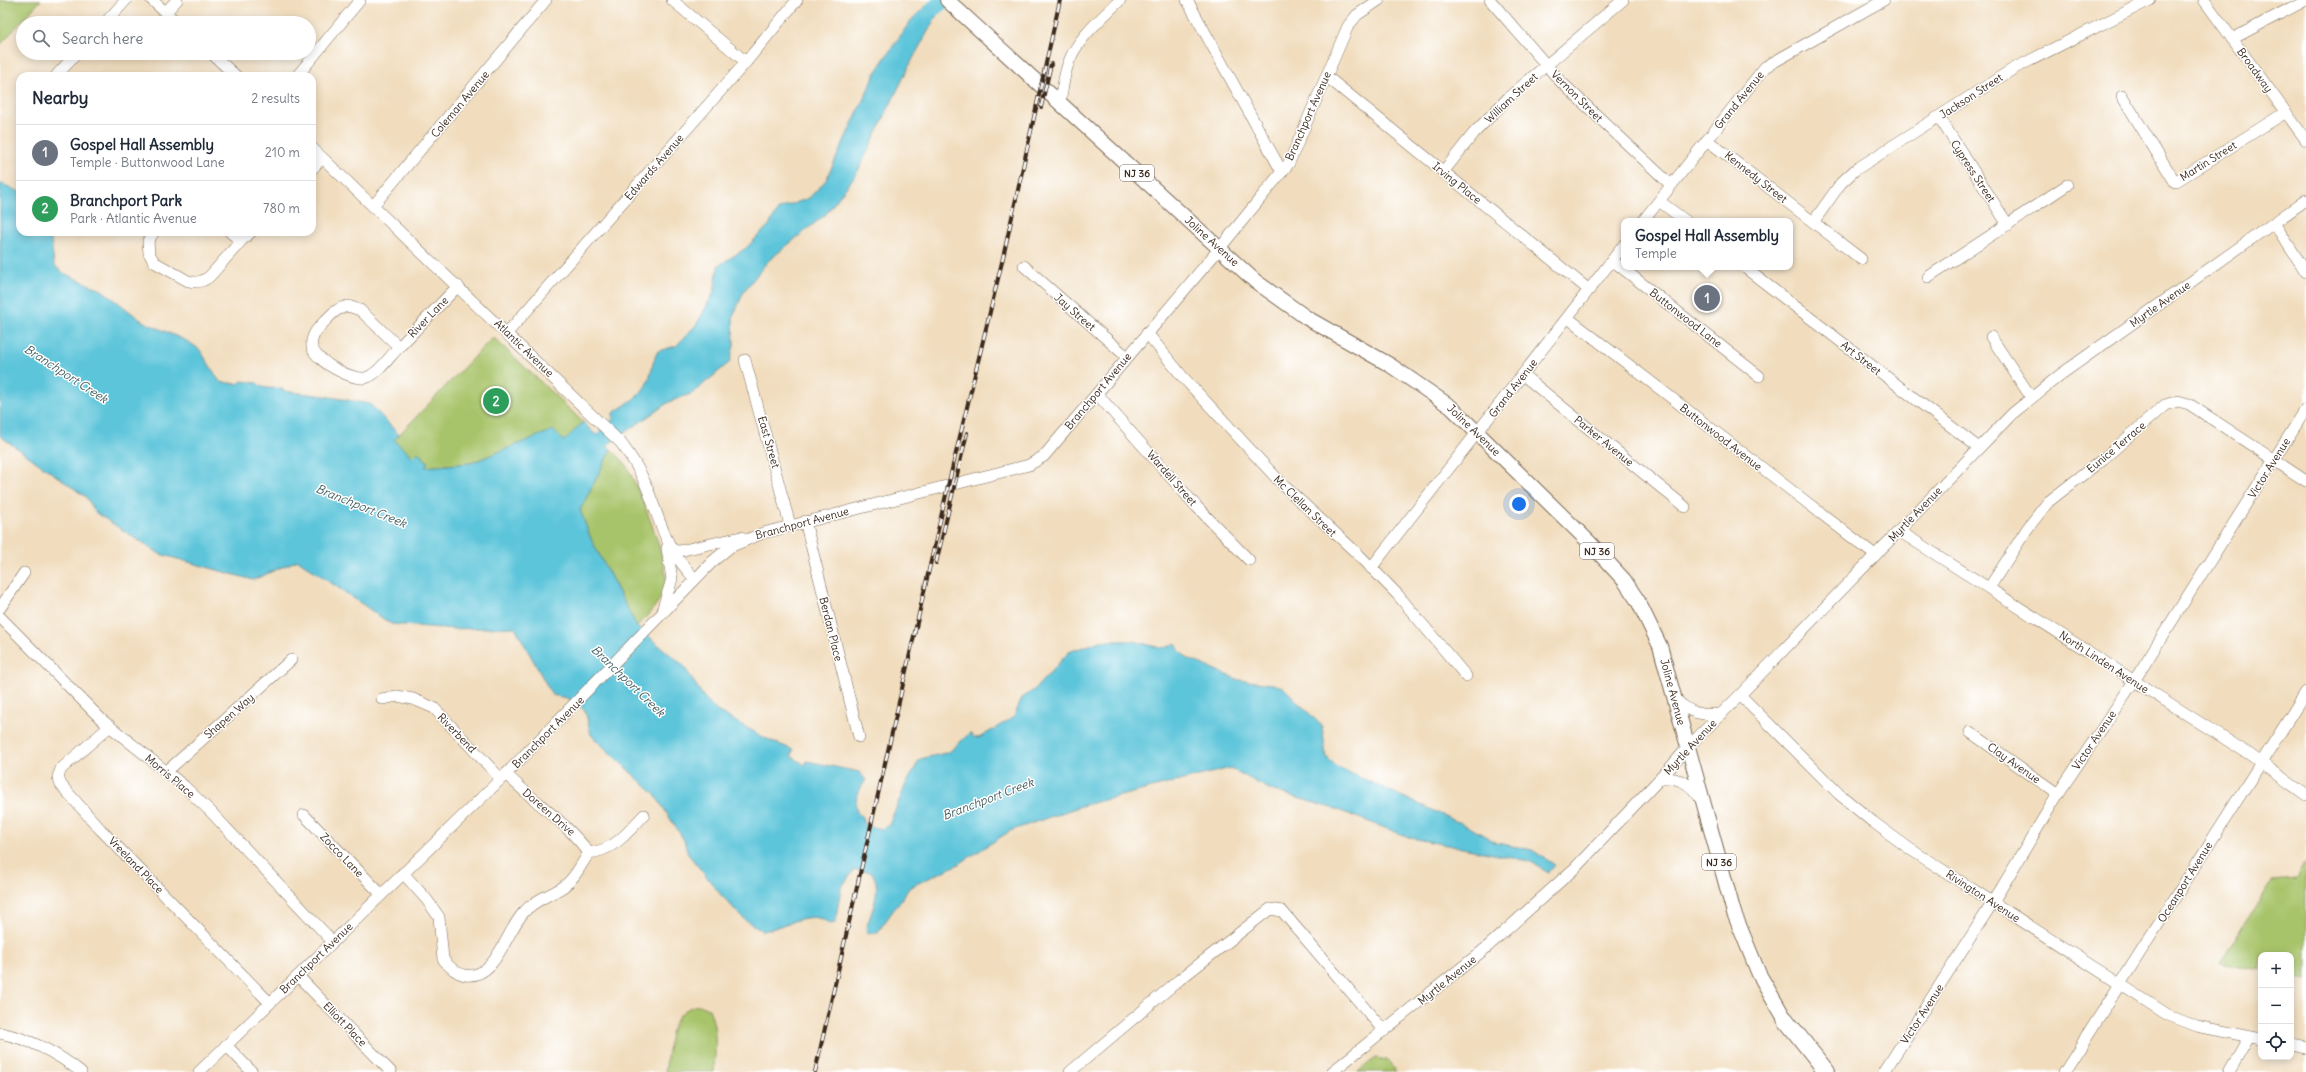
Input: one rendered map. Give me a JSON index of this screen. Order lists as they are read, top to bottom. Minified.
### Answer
{"streets":{"highway":["NJ 36"],"main road":["Joline Avenue"],"street":["Broadway","Vernon Street","Jackson Street","William Street","Grand Avenue","Coleman Avenue","Branchport Avenue","Martin Street","Edwards Avenue","Cypress Street","Kennedy Street","Irving Place","Myrtle Avenue","Jay Street","River Lane","Buttonwood Lane","Atlantic Avenue","Art Street","Buttonwood Avenue","Parker Avenue","East Street","Eunice Terrace","Victor Avenue","Wardell Street","Mc Clellan Street","Berdan Place","North Linden Avenue","Shapen Way","Riverbend","Clay Avenue","Morris Place","Doreen Drive","Zocco Lane","Vreeland Place","Oceanport Avenue","Rivington Avenue","Elliott Place"]},"crossings":[["Broadway","Martin Street"],["Vernon Street","William Street"],["Vernon Street","Grand Avenue"],["Jackson Street","Cypress Street"],["Jackson Street","Kennedy Street"],["William Street","Irving Place"],["Grand Avenue","Kennedy Street"],["Grand Avenue","Irving Place"],["Grand Avenue","Joline Avenue"],["Grand Avenue","Buttonwood Lane"],["Grand Avenue","Buttonwood Avenue"],["Grand Avenue","Parker Avenue"],["Grand Avenue","Mc Clellan Street"],["Coleman Avenue","Atlantic Avenue"],["Branchport Avenue","Irving Place"],["Branchport Avenue","Joline Avenue"],["Branchport Avenue","Jay Street"],["Branchport Avenue","Atlantic Avenue"],["Branchport Avenue","East Street"],["Branchport Avenue","Wardell Street"],["Branchport Avenue","Mc Clellan Street"],["Branchport Avenue","Berdan Place"],["Branchport Avenue","Riverbend"],["Branchport Avenue","Morris Place"],["Branchport Avenue","Doreen Drive"],["Branchport Avenue","Zocco Lane"],["Branchport Avenue","Vreeland Place"],["Branchport Avenue","Elliott Place"],["Edwards Avenue","Atlantic Avenue"],["NJ 36","Joline Avenue"],["Joline Avenue","Myrtle Avenue"],["Myrtle Avenue","Art Street"],["Myrtle Avenue","Buttonwood Avenue"],["Myrtle Avenue","North Linden Avenue"],["Myrtle Avenue","Rivington Avenue"],["River Lane","Atlantic Avenue"],["Eunice Terrace","Victor Avenue"],["Eunice Terrace","North Linden Avenue"],["Victor Avenue","North Linden Avenue"],["Victor Avenue","Clay Avenue"],["Victor Avenue","Rivington Avenue"],["North Linden Avenue","Oceanport Avenue"],["Shapen Way","Morris Place"],["Riverbend","Doreen Drive"],["Morris Place","Vreeland Place"],["Oceanport Avenue","Rivington Avenue"]],"water":["Branchport Creek"],"page":{"search":"Search here","heading":["Nearby","2 results"],"list":[{"mark":"1","name":"Gospel Hall Assembly","note":"Temple · Buttonwood Lane","value":"210 m"},{"mark":"2","name":"Branchport Park","note":"Park · Atlantic Avenue","value":"780 m"}],"popup":["Gospel Hall Assembly","Temple"],"pins":["1","2"],"map_buttons":["+","−"]}}
